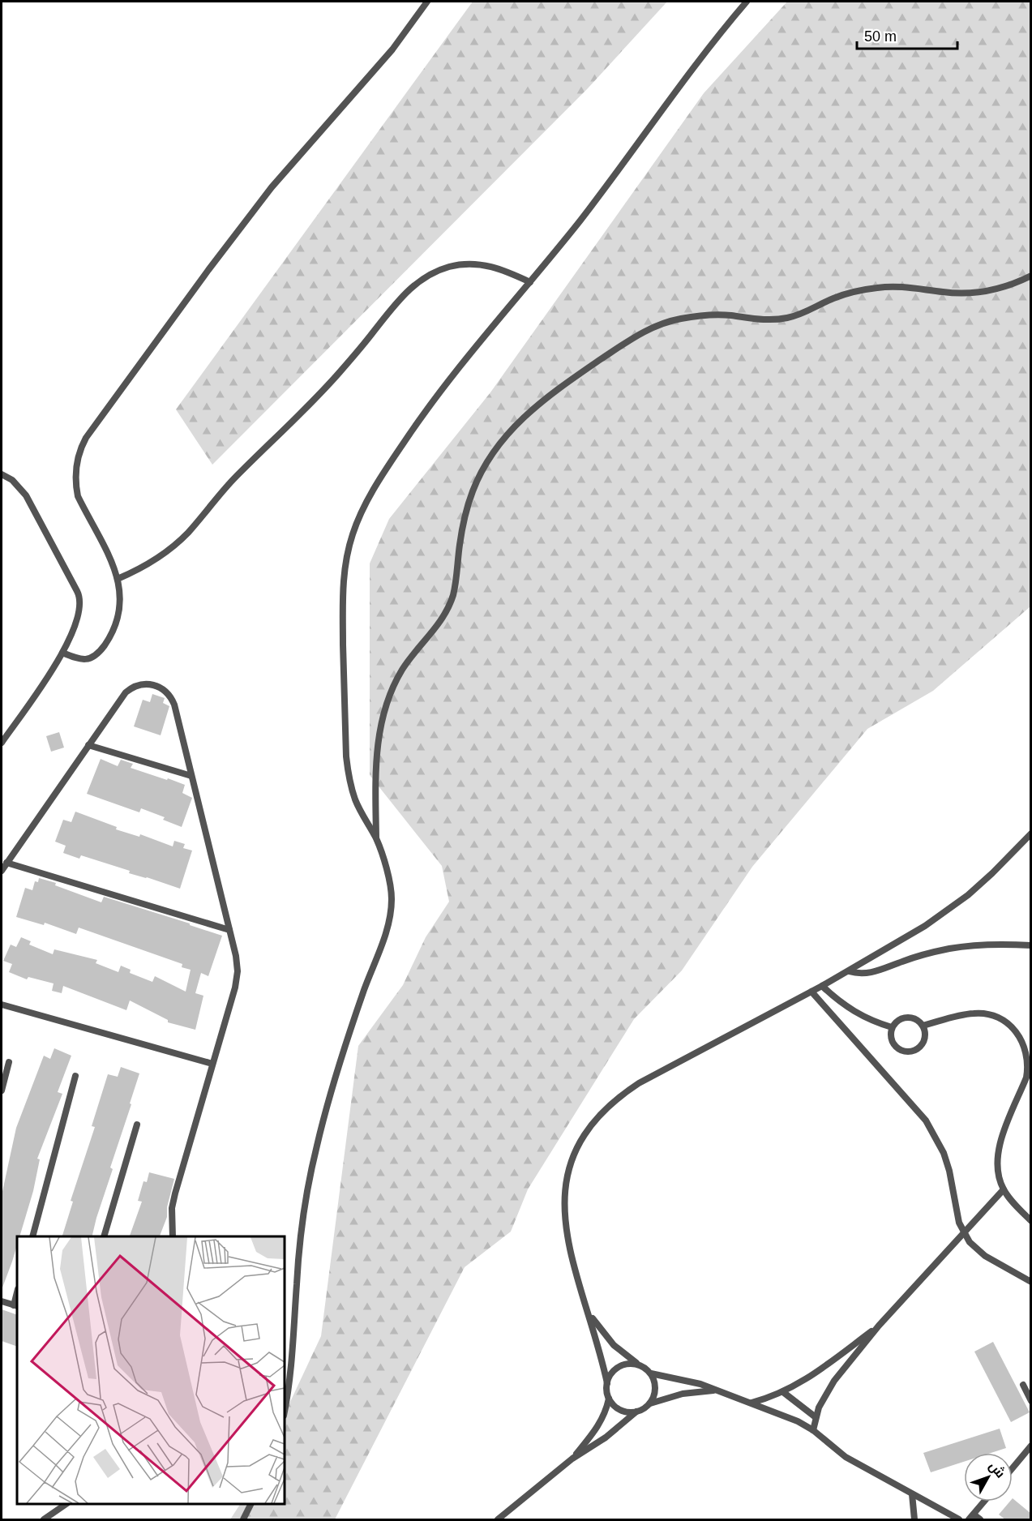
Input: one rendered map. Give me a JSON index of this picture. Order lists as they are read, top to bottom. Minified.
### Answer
{"scale_bar":"50 m","north":"top right"}
